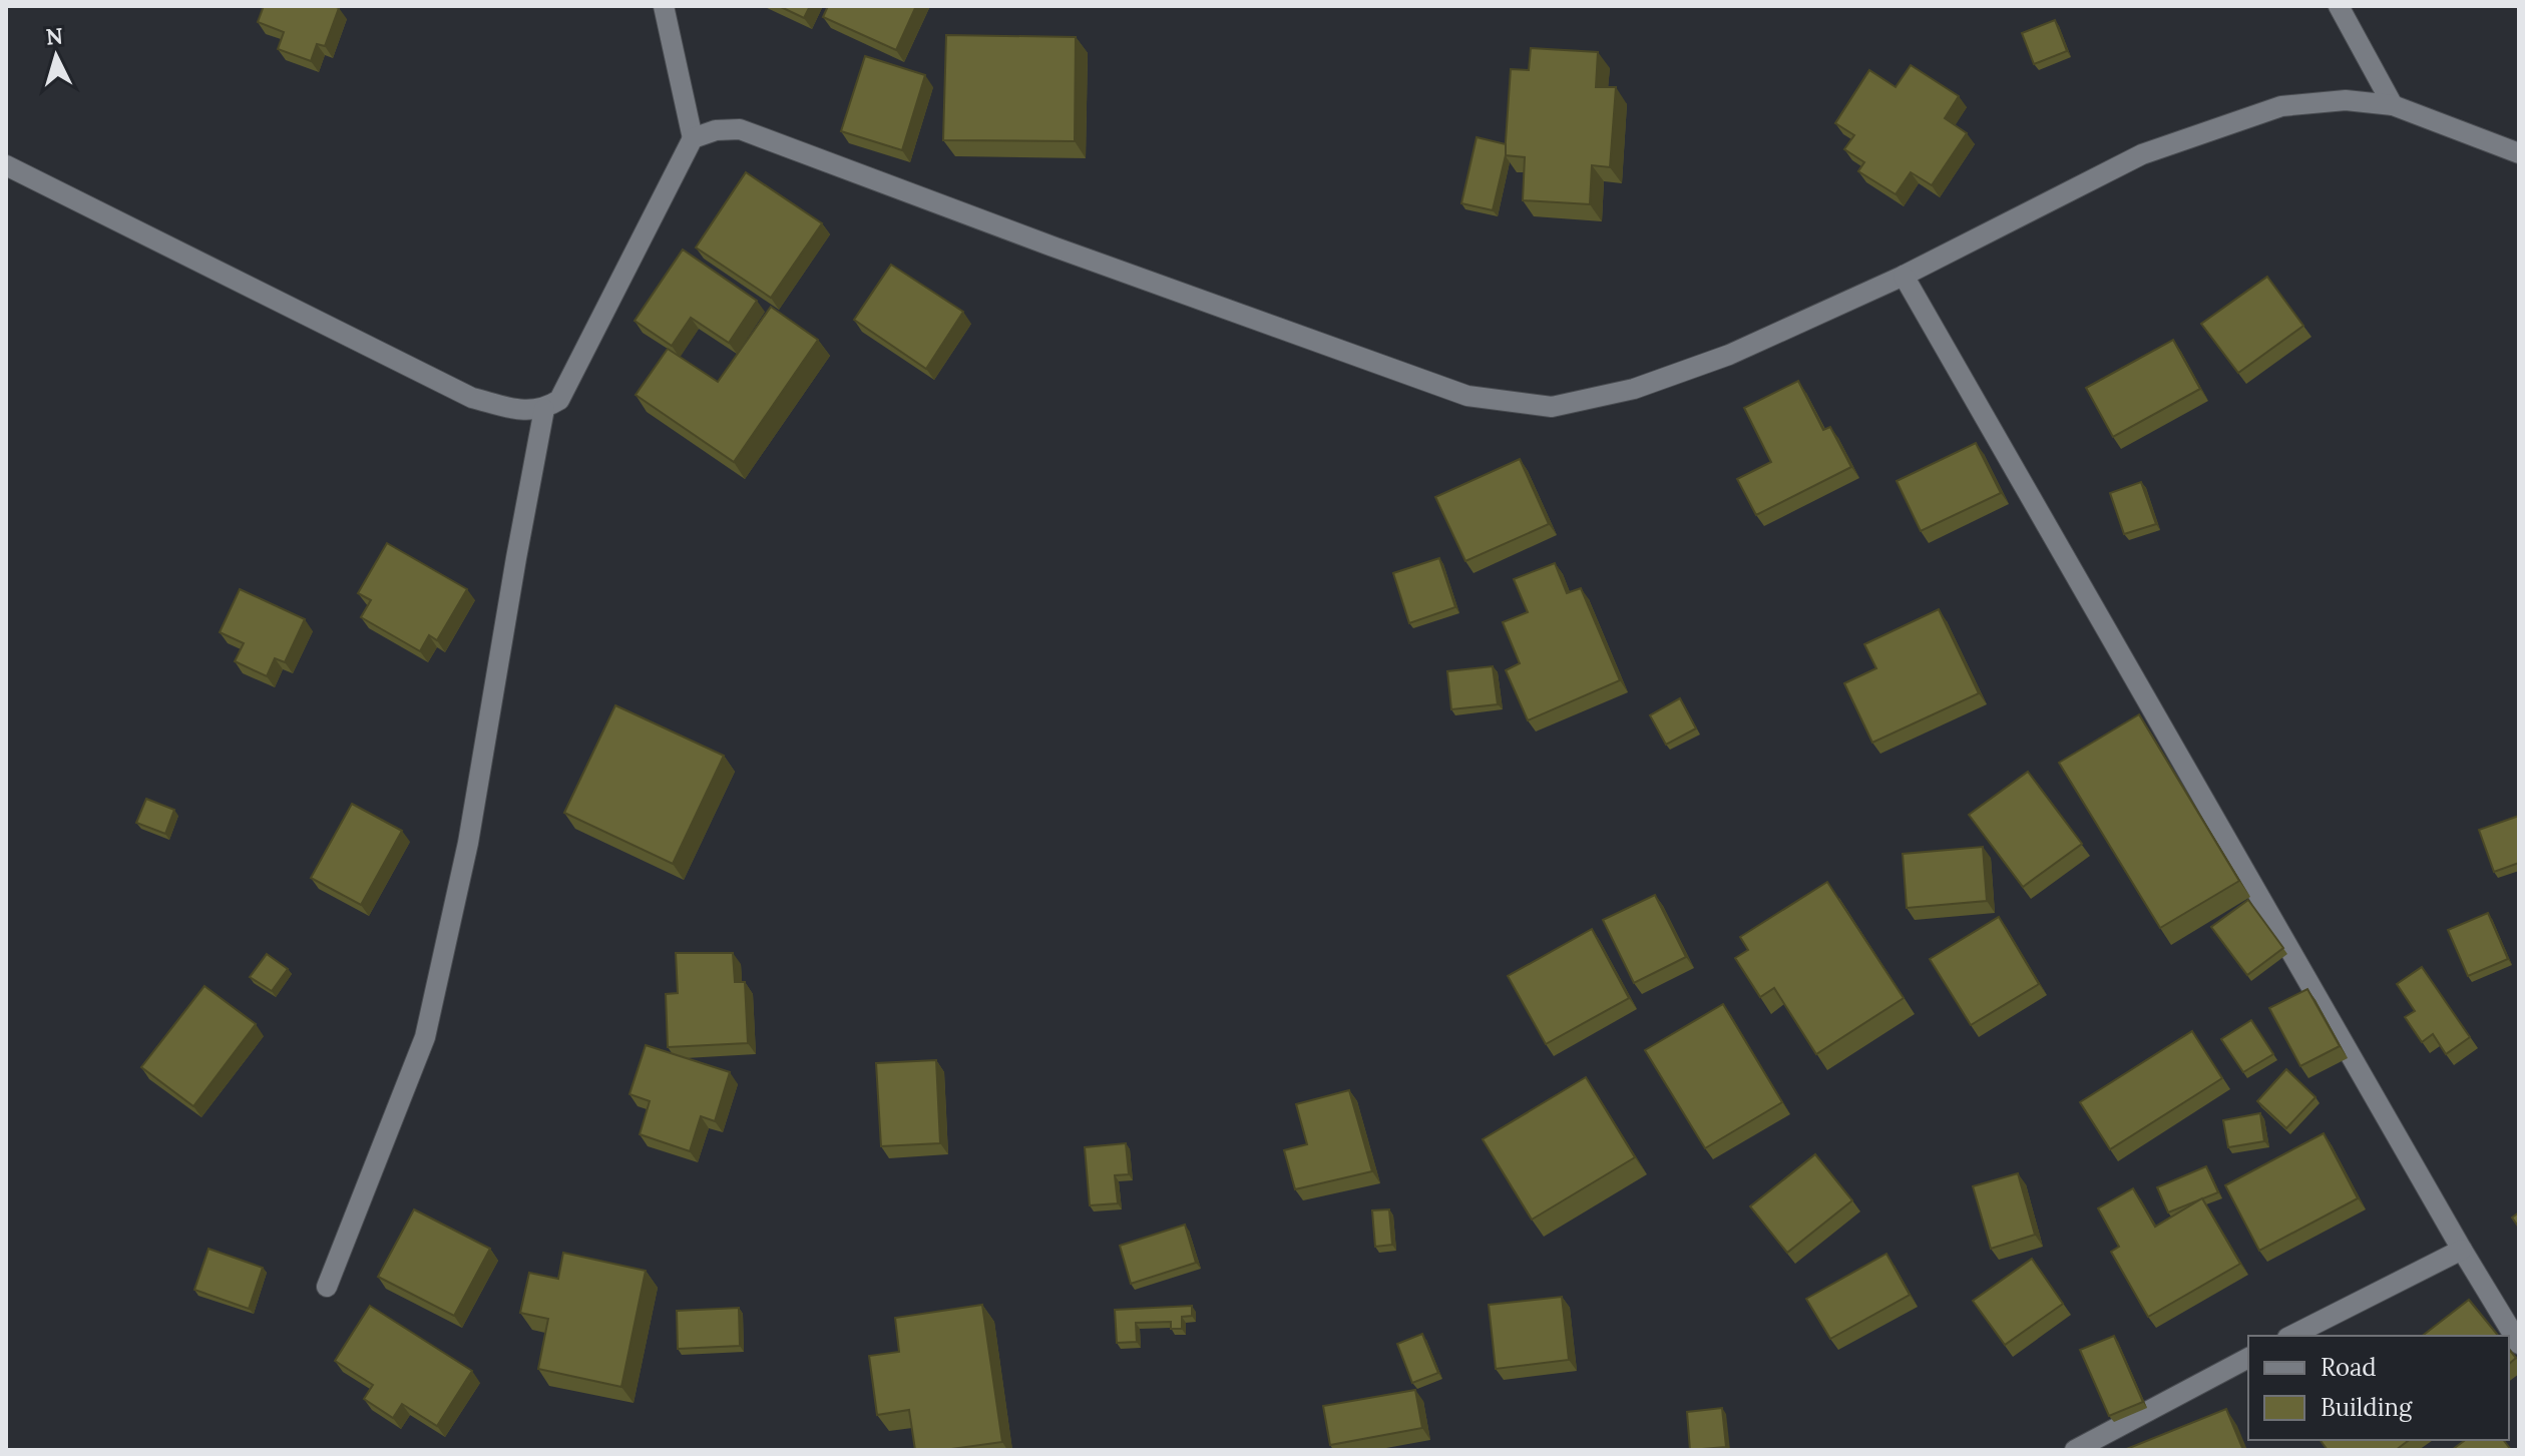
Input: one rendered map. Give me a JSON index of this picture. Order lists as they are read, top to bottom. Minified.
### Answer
{"legend":["Road","Building"],"north":"top"}
